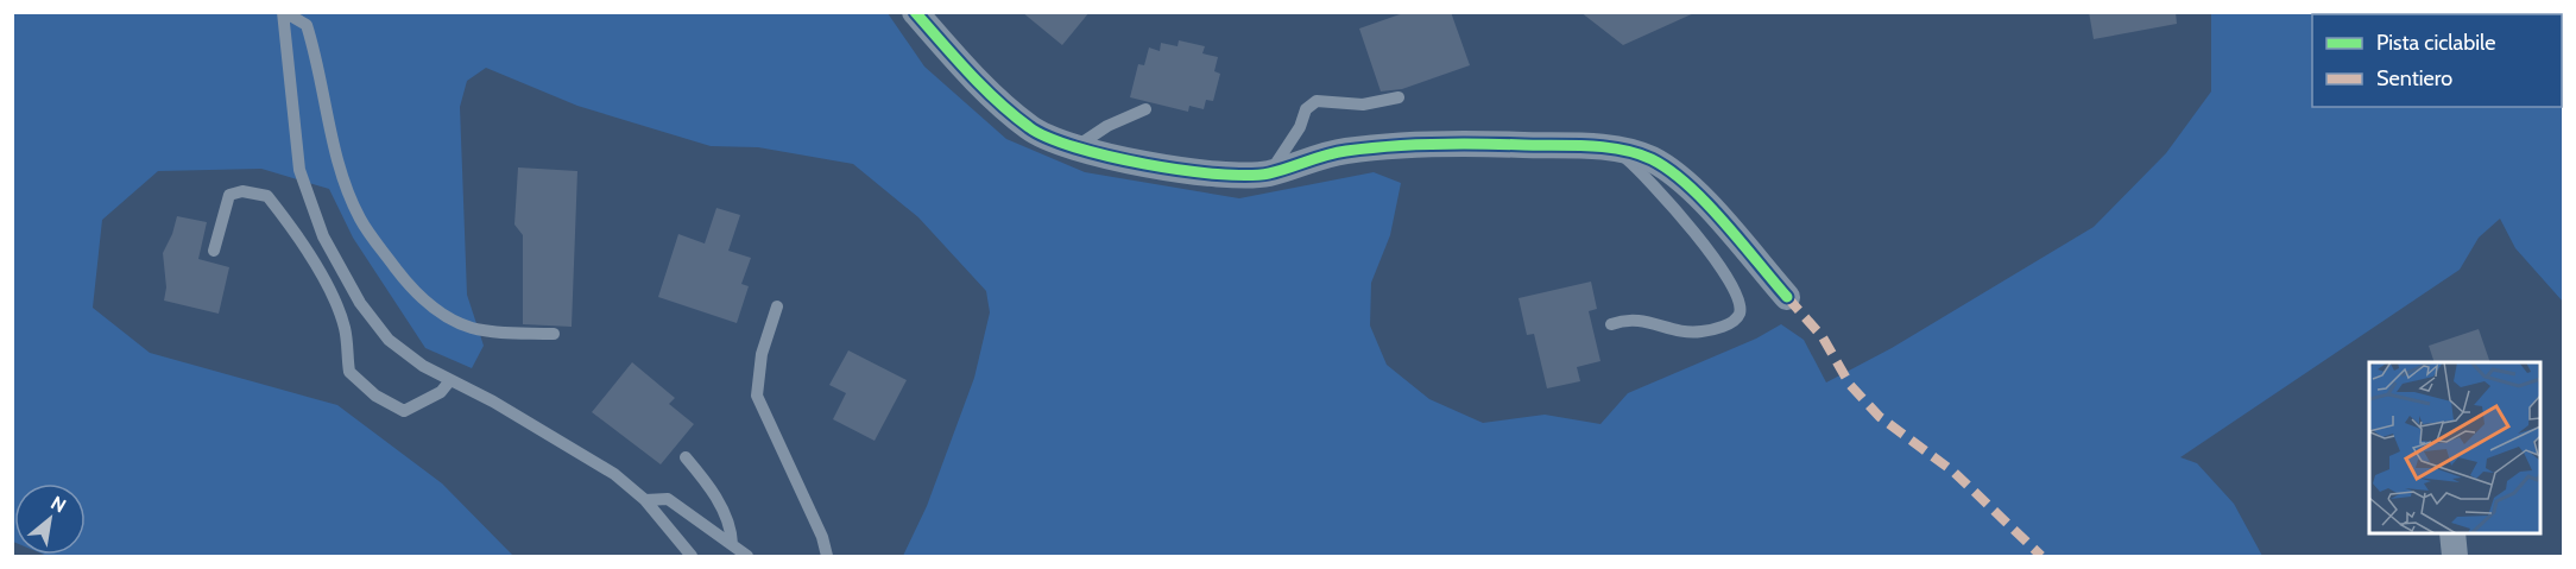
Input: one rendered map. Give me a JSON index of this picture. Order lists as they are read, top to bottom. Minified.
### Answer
{"legend":["Pista ciclabile","Sentiero"],"north":"top right"}
